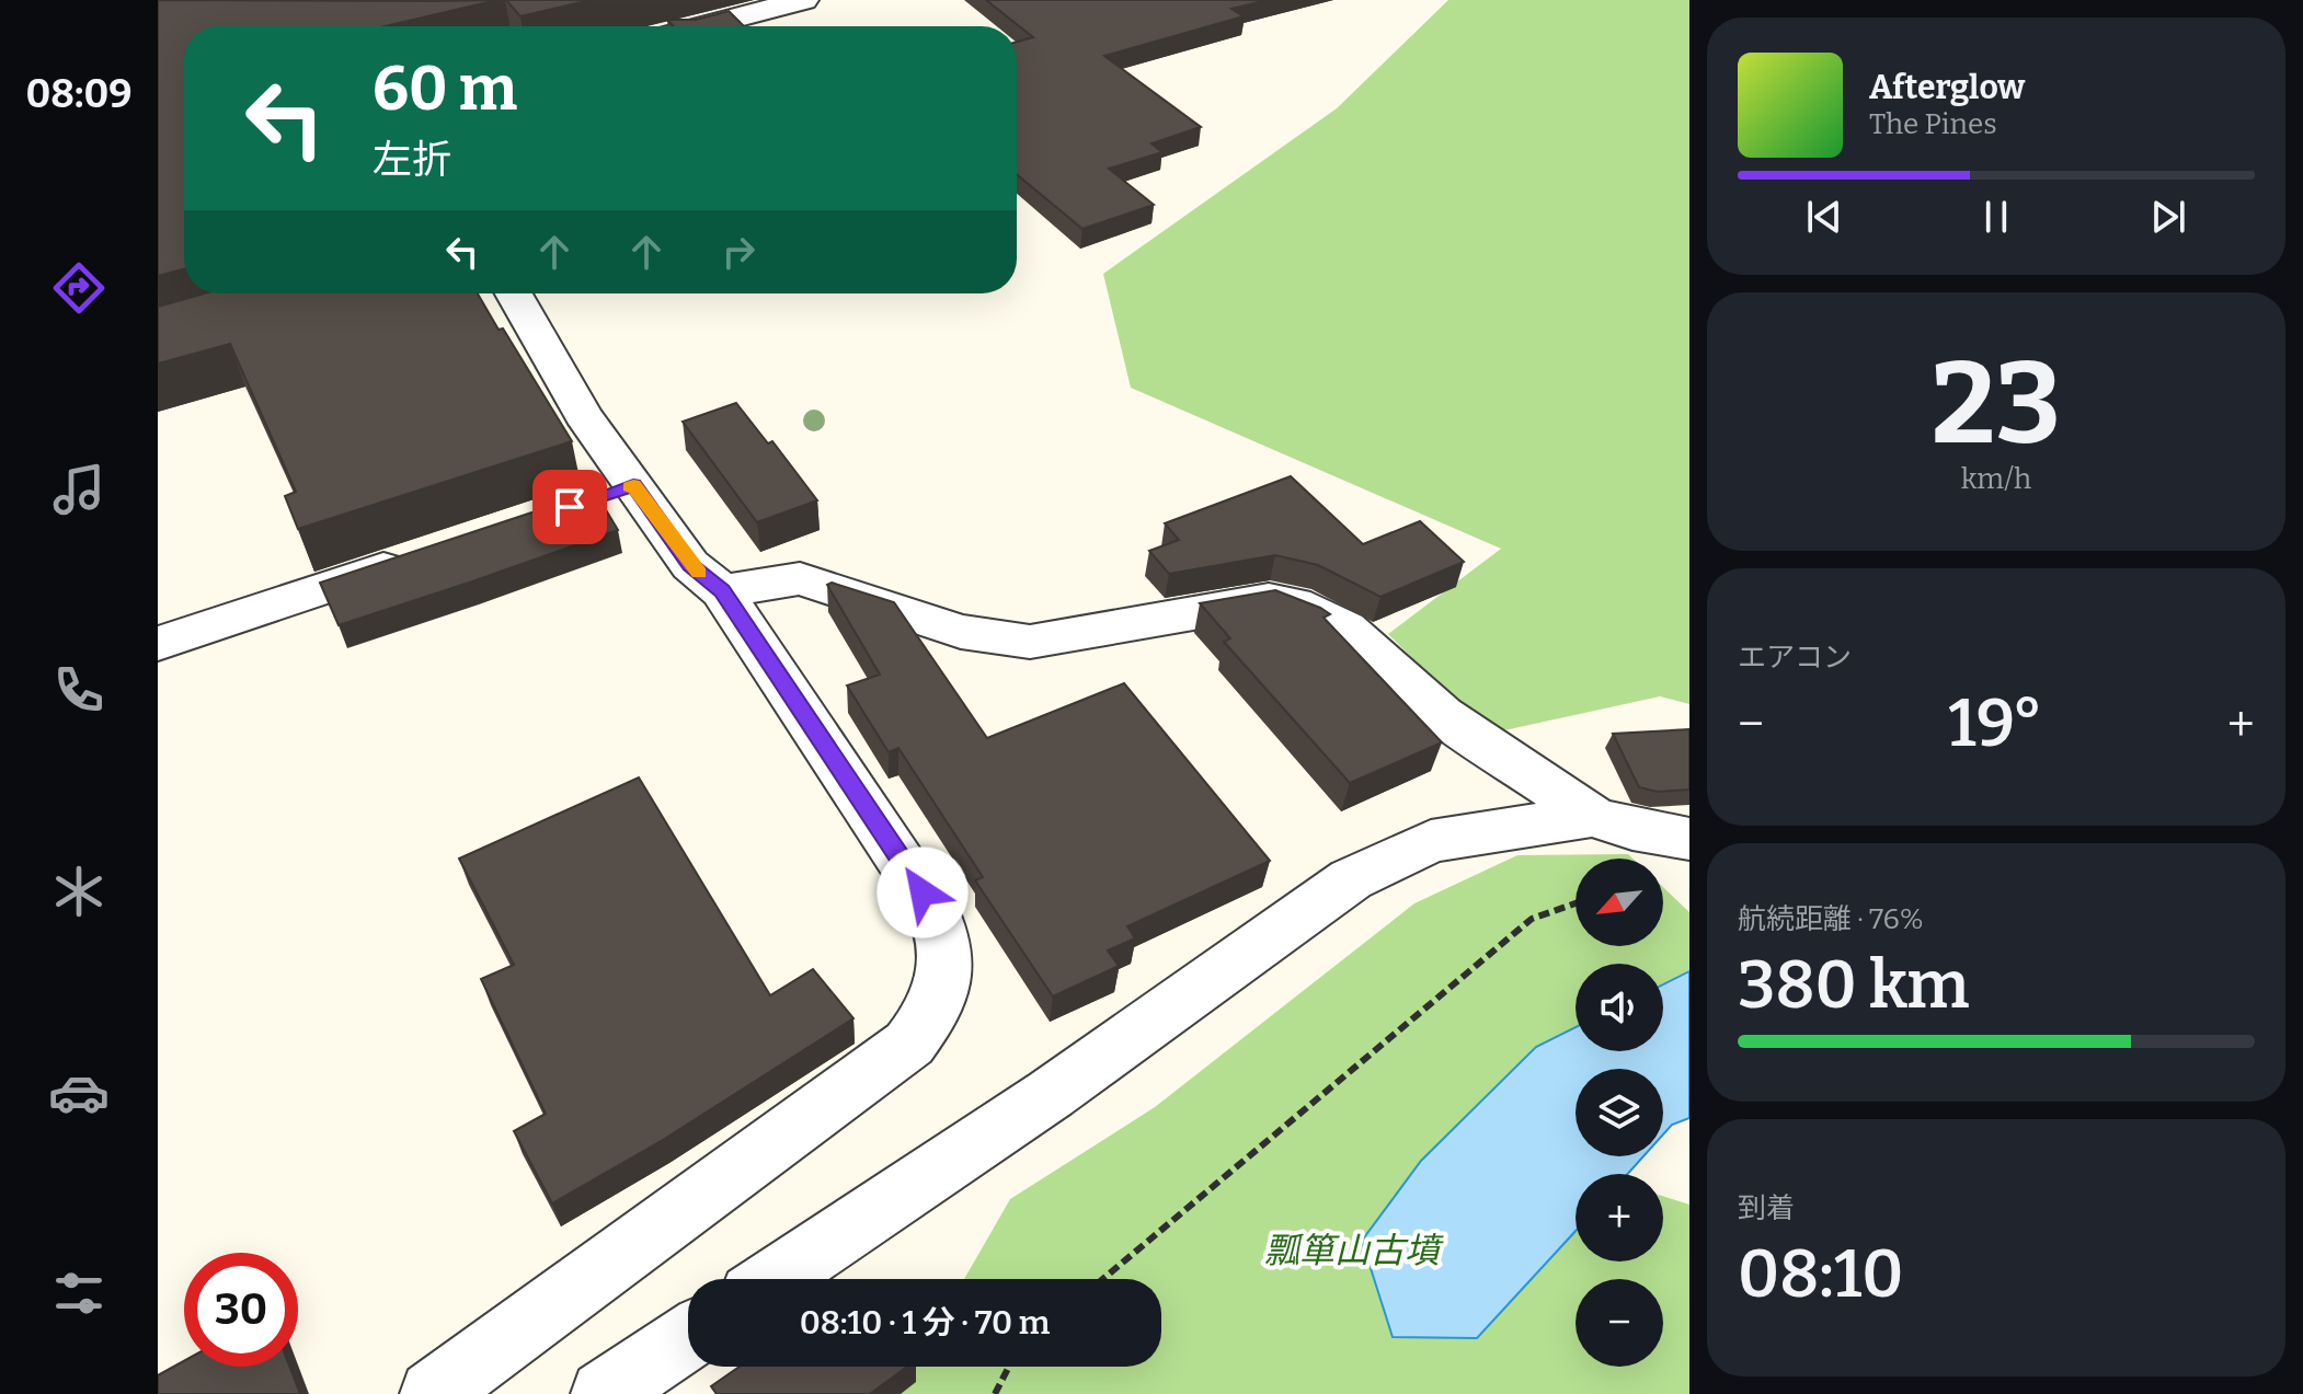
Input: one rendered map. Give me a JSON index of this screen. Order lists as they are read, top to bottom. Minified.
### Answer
{"parks":["瓢箪山古墳"],"north":"bottom left","page":{"tabs":"08:09","turn":["60 m","左折"],"song":["Afterglow","The Pines"],"tile":[["23","km/h"],"エアコン",["航続距離 · 76%","380 km"],["到着","08:10"]],"heat":["−","19°","+"],"map_buttons":["+","−"],"limit":"30","trip":"08:10 · 1 分 · 70 m"}}
